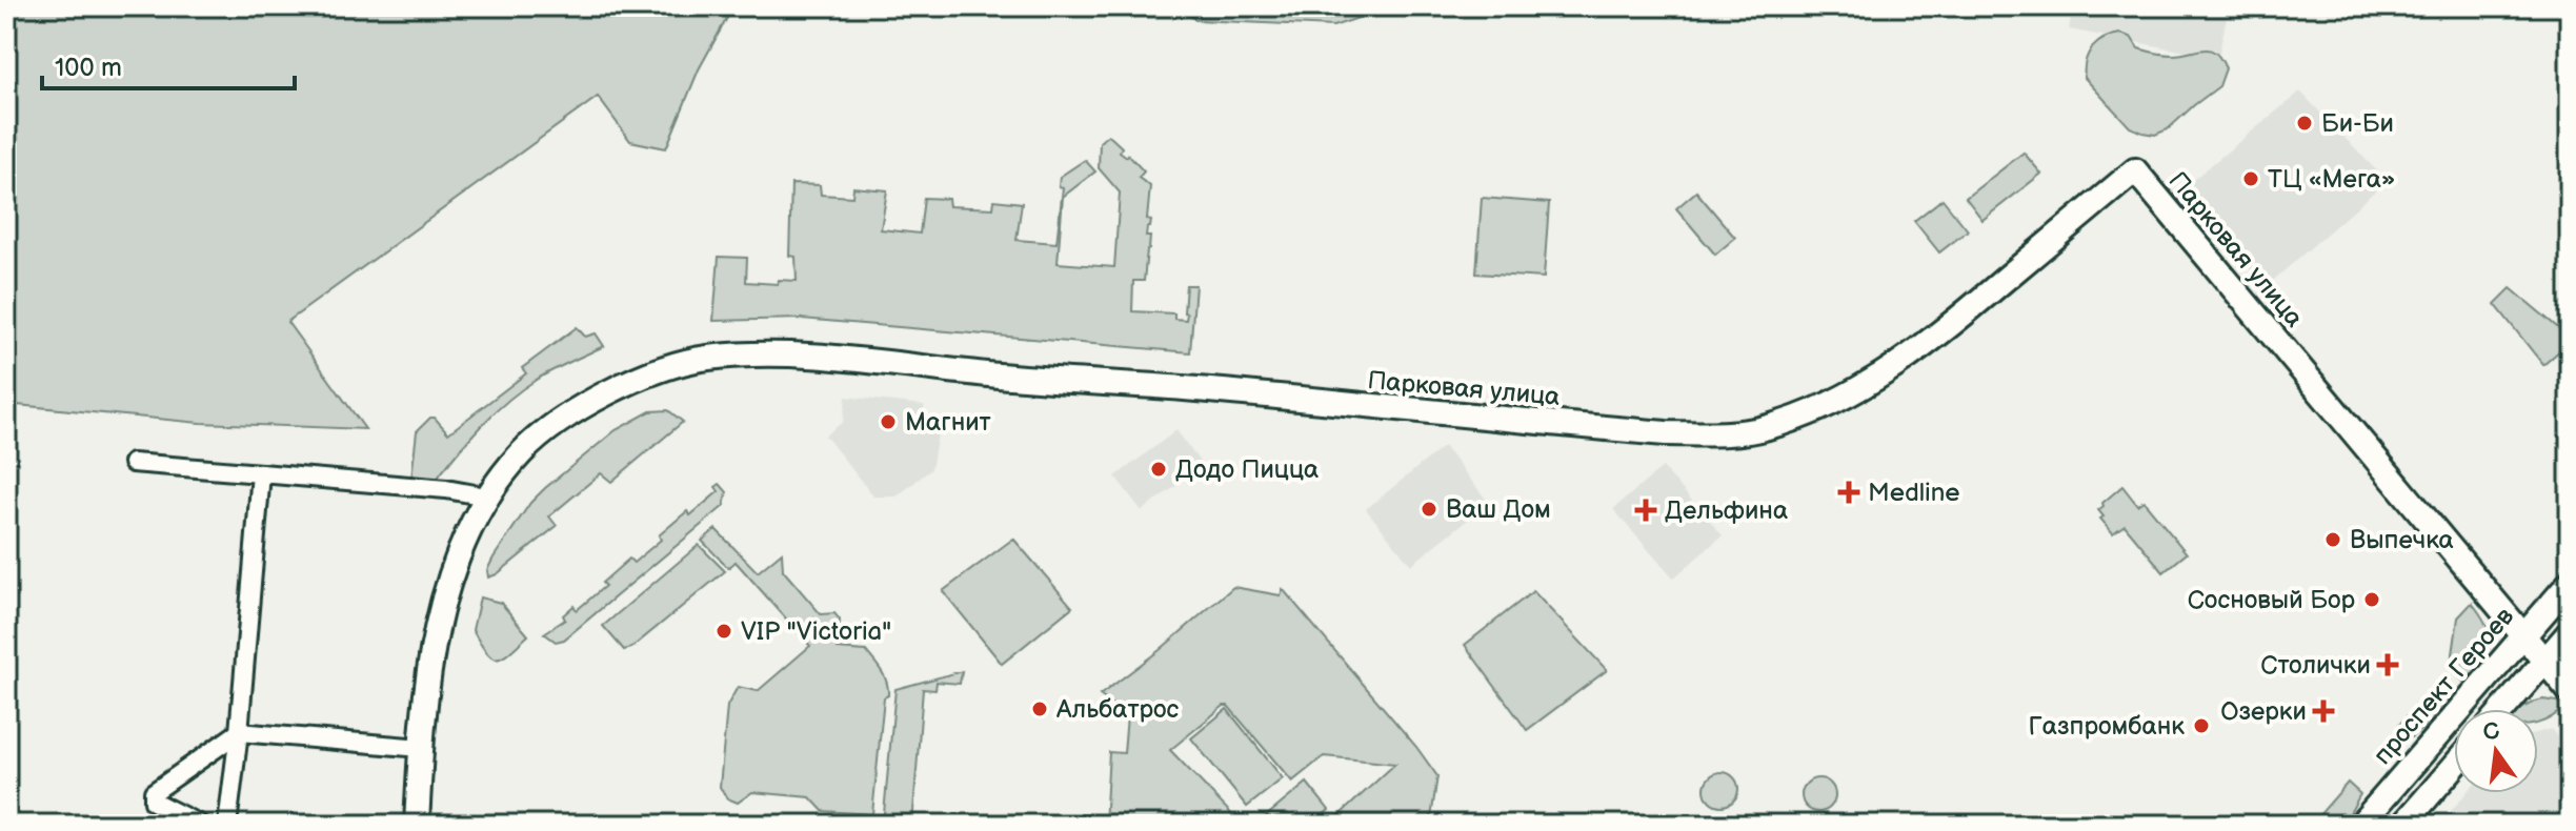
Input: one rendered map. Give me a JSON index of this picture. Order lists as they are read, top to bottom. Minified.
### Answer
{"streets":{"street":["Парковая улица","проспект Героев"]},"crossings":[["Парковая улица","проспект Героев"]],"places":{"other":["Би-Би","ТЦ «Мега»","Магнит","Додо Пицца","Ваш Дом","Выпечка","Сосновый Бор","VIP \"Victoria\"","Альбатрос","Газпромбанк"],"health":["Medline","Дельфина","Столички","Озерки"]},"scale_bar":"100 m","north":"top"}
